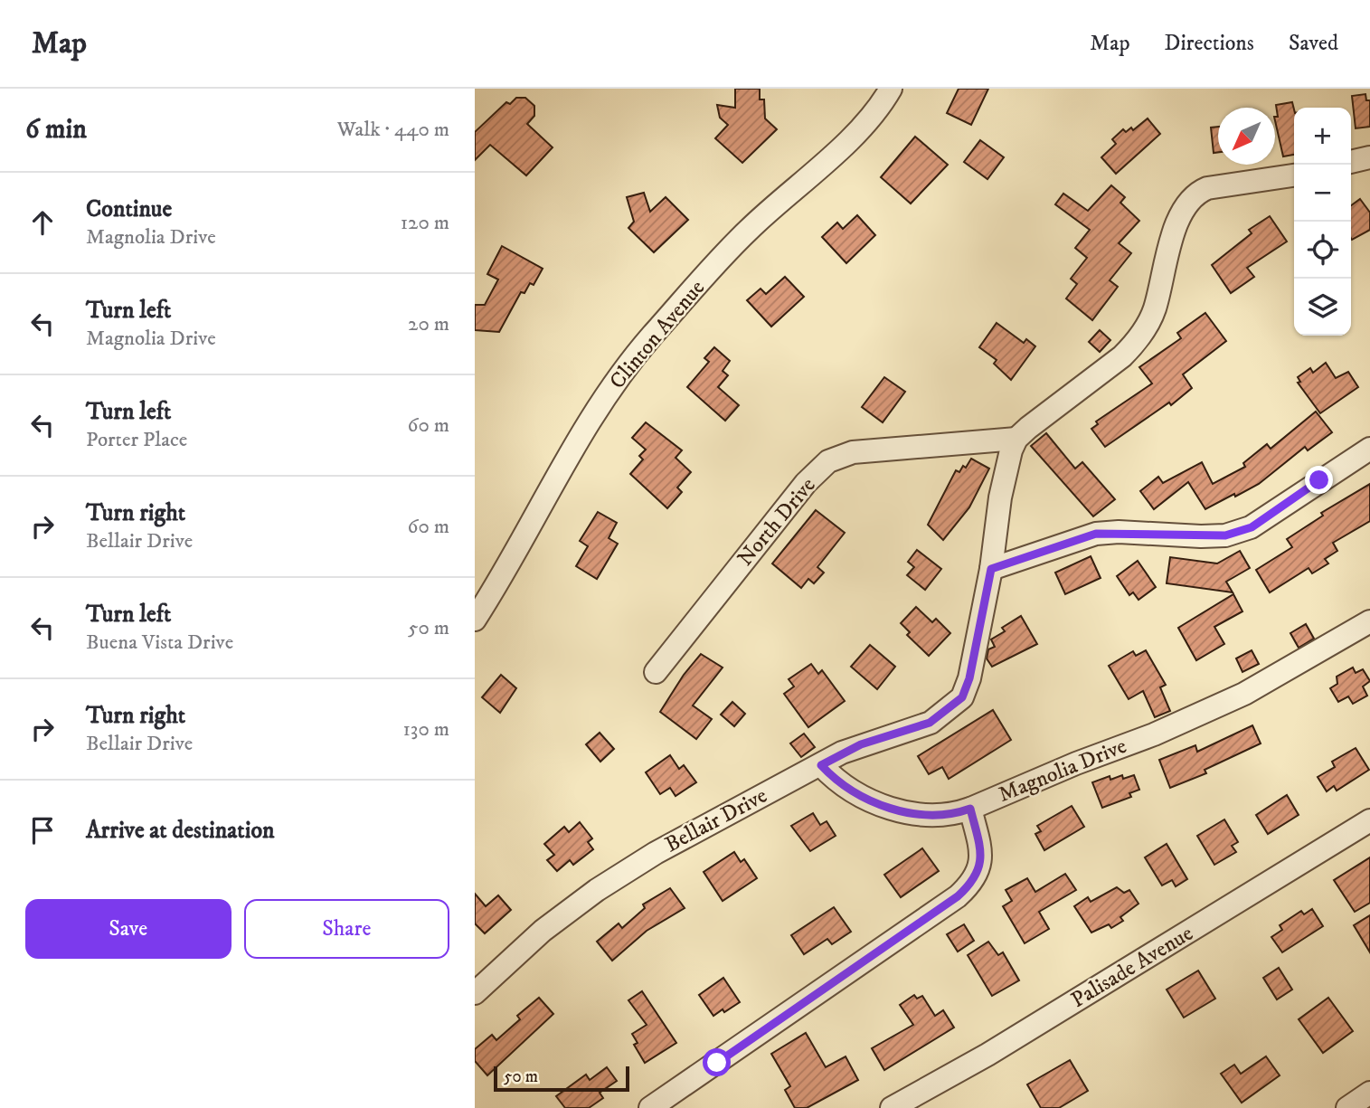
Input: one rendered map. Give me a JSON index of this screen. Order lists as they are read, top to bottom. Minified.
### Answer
{"streets":{"street":["Clinton Avenue","North Drive","Magnolia Drive","Bellair Drive","Palisade Avenue"]},"scale_bar":"50 m","north":"bottom left","page":{"header":"Map","nav":["Map","Directions","Saved"],"heading":["6 min","Walk · 440 m"],"map_buttons":["+","−"],"list":[["Continue","Magnolia Drive","120 m"],["Turn left","Magnolia Drive","20 m"],["Turn left","Porter Place","60 m"],["Turn right","Bellair Drive","60 m"],["Turn left","Buena Vista Drive","50 m"],["Turn right","Bellair Drive","130 m"],"Arrive at destination"],"buttons":["Save","Share"],"scale":"50 m"}}
